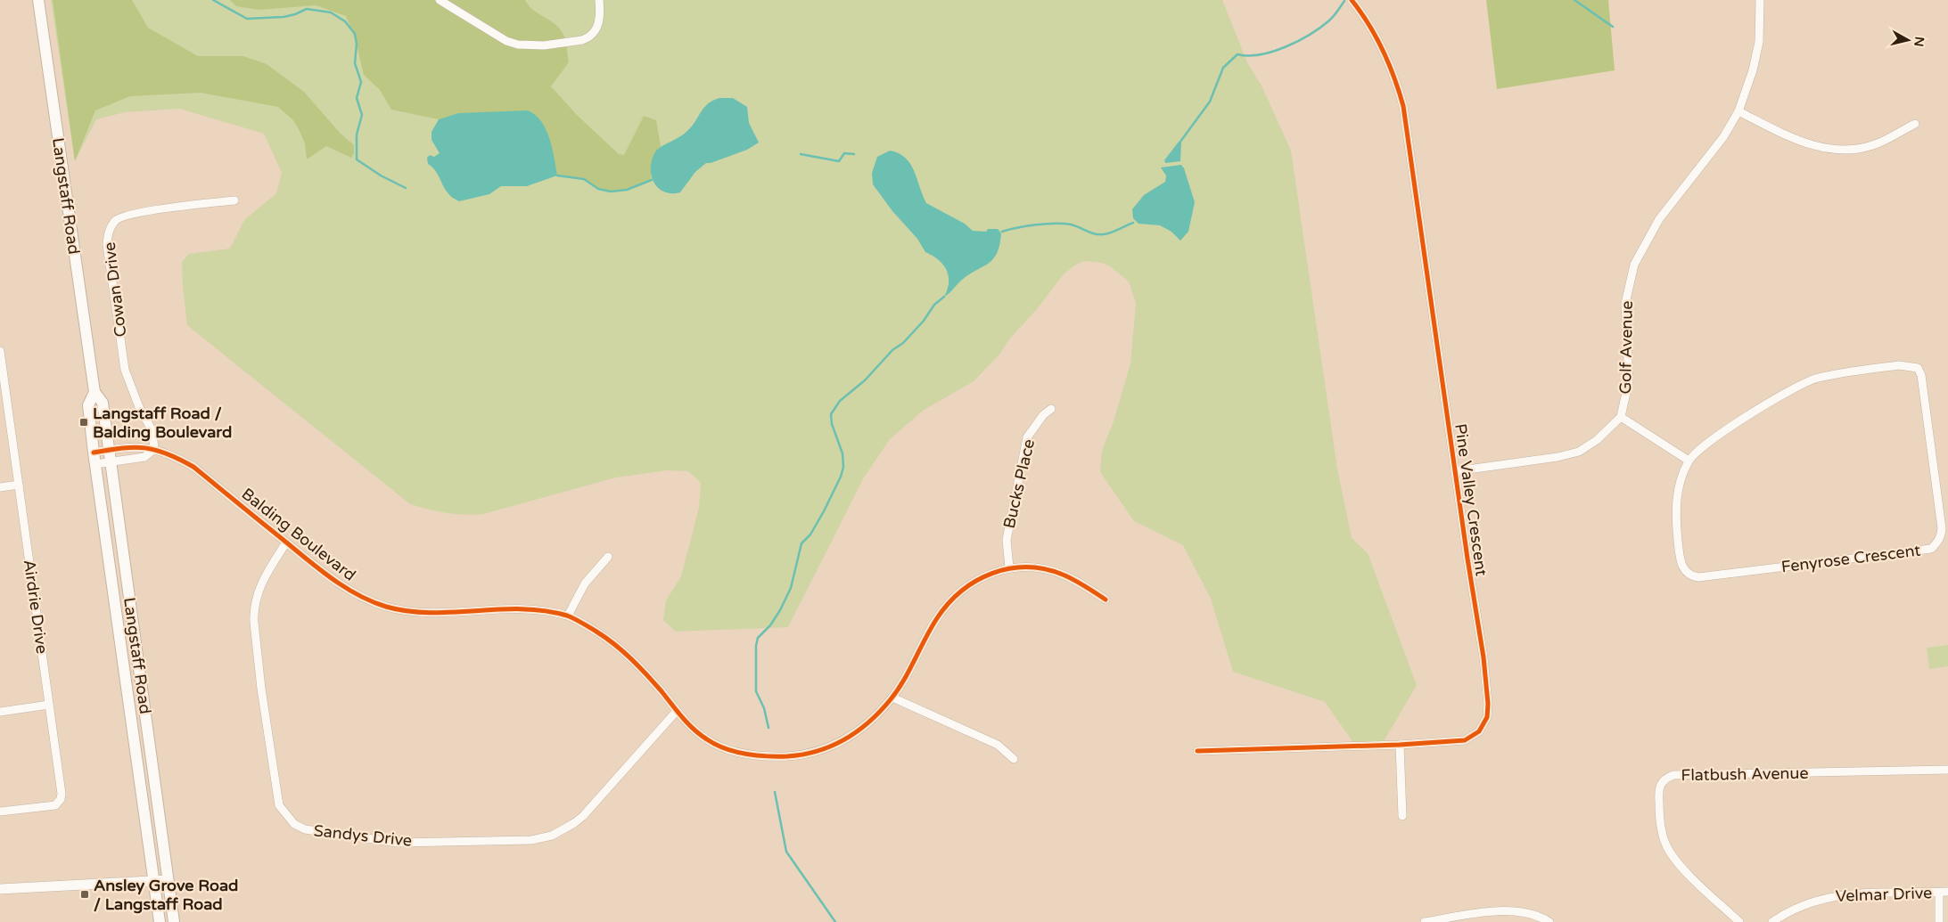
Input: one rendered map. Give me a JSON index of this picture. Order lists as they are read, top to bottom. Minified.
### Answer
{"streets":{"main road":["Langstaff Road"],"street":["Cowan Drive","Golf Avenue","Bucks Place","Pine Valley Crescent","Balding Boulevard","Fenyrose Crescent","Airdrie Drive","Flatbush Avenue","Sandys Drive","Velmar Drive"]},"crossings":[["Cowan Drive","Balding Boulevard"],["Golf Avenue","Pine Valley Crescent"],["Bucks Place","Balding Boulevard"],["Balding Boulevard","Sandys Drive"]],"places":{"transit":["Langstaff Road / Balding Boulevard","Ansley Grove Road / Langstaff Road"]},"north":"right"}
